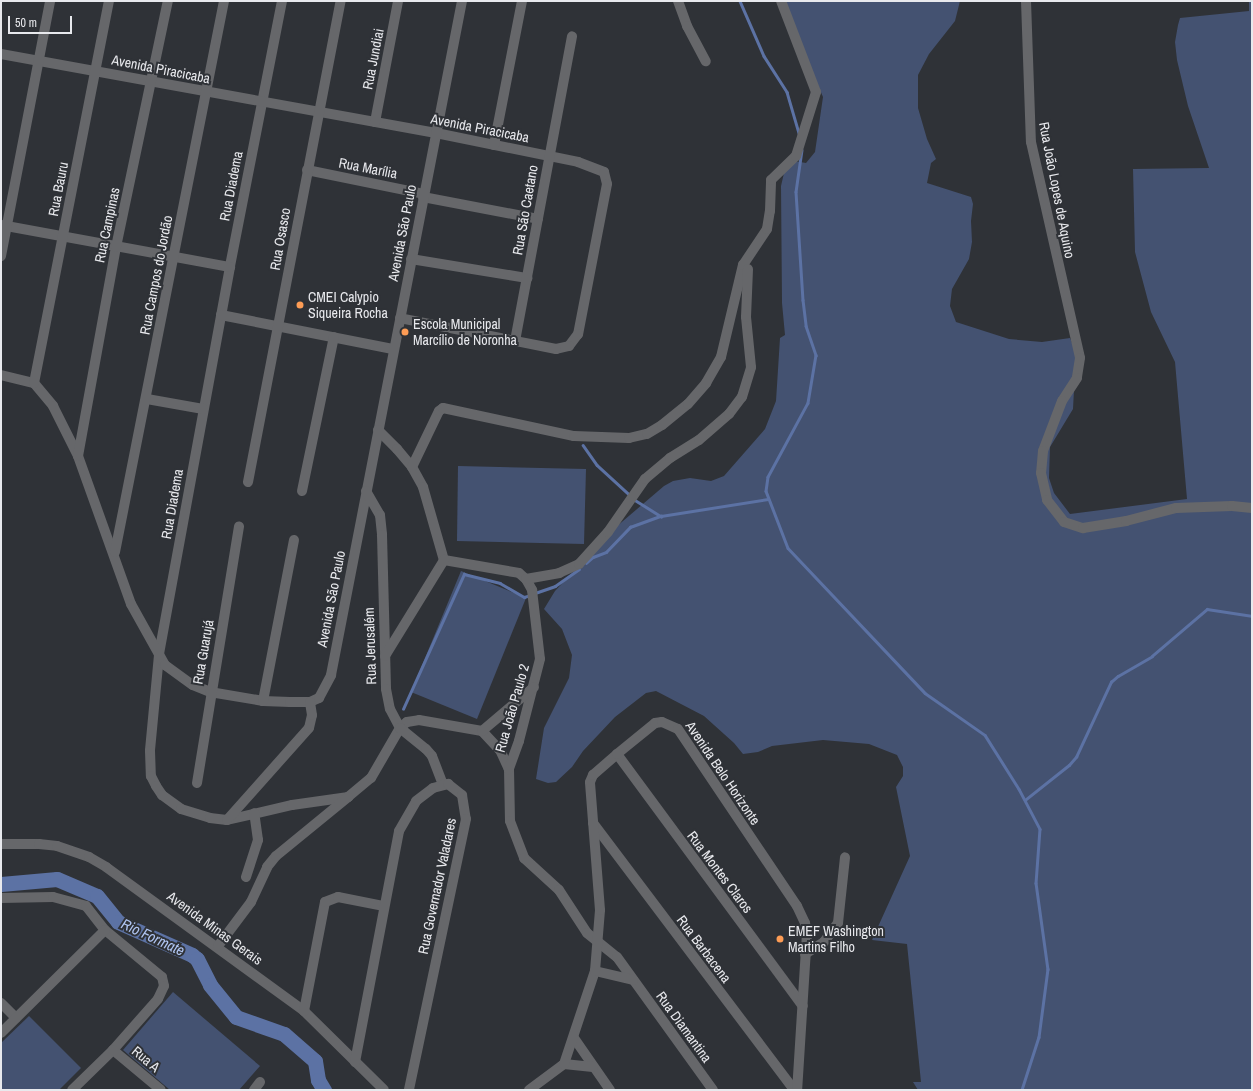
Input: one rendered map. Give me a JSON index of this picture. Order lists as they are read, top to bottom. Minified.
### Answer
{"streets":{"street":["Rua Jundiai","Avenida Piracicaba","Rua Marília","Rua Diadema","Rua Bauru","Rua João Lopes de Aquino","Rua São Caetano","Rua Campinas","Avenida São Paulo","Rua Osasco","Rua Campos do Jordão","Rua Jerusalém","Rua Guarujá","Rua João Paulo 2","Avenida Belo Horizonte","Rua Montes Claros","Rua Governador Valadares","Avenida Minas Gerais","Rua Barbacena","Rua Diamantina","Rua A"]},"crossings":[["Rua Jundiai","Avenida Piracicaba"],["Avenida Piracicaba","Rua Diadema"],["Avenida Piracicaba","Rua Bauru"],["Avenida Piracicaba","Rua São Caetano"],["Avenida Piracicaba","Rua Campinas"],["Avenida Piracicaba","Avenida São Paulo"],["Avenida Piracicaba","Rua Osasco"],["Avenida Piracicaba","Rua Campos do Jordão"],["Rua Marília","Rua São Caetano"],["Rua Marília","Avenida São Paulo"],["Rua Marília","Rua Osasco"],["Avenida São Paulo","Rua Jerusalém"],["Rua Jerusalém","Rua Governador Valadares"],["Rua João Paulo 2","Rua Diamantina"],["Avenida Belo Horizonte","Rua Montes Claros"],["Avenida Belo Horizonte","Rua Barbacena"],["Avenida Belo Horizonte","Rua Diamantina"]],"water":["Rio Formate"],"places":["CMEI Calypio Siqueira Rocha","Escola Municipal Marcílio de Noronha","EMEF Washington Martins Filho"],"scale_bar":"50 m"}
